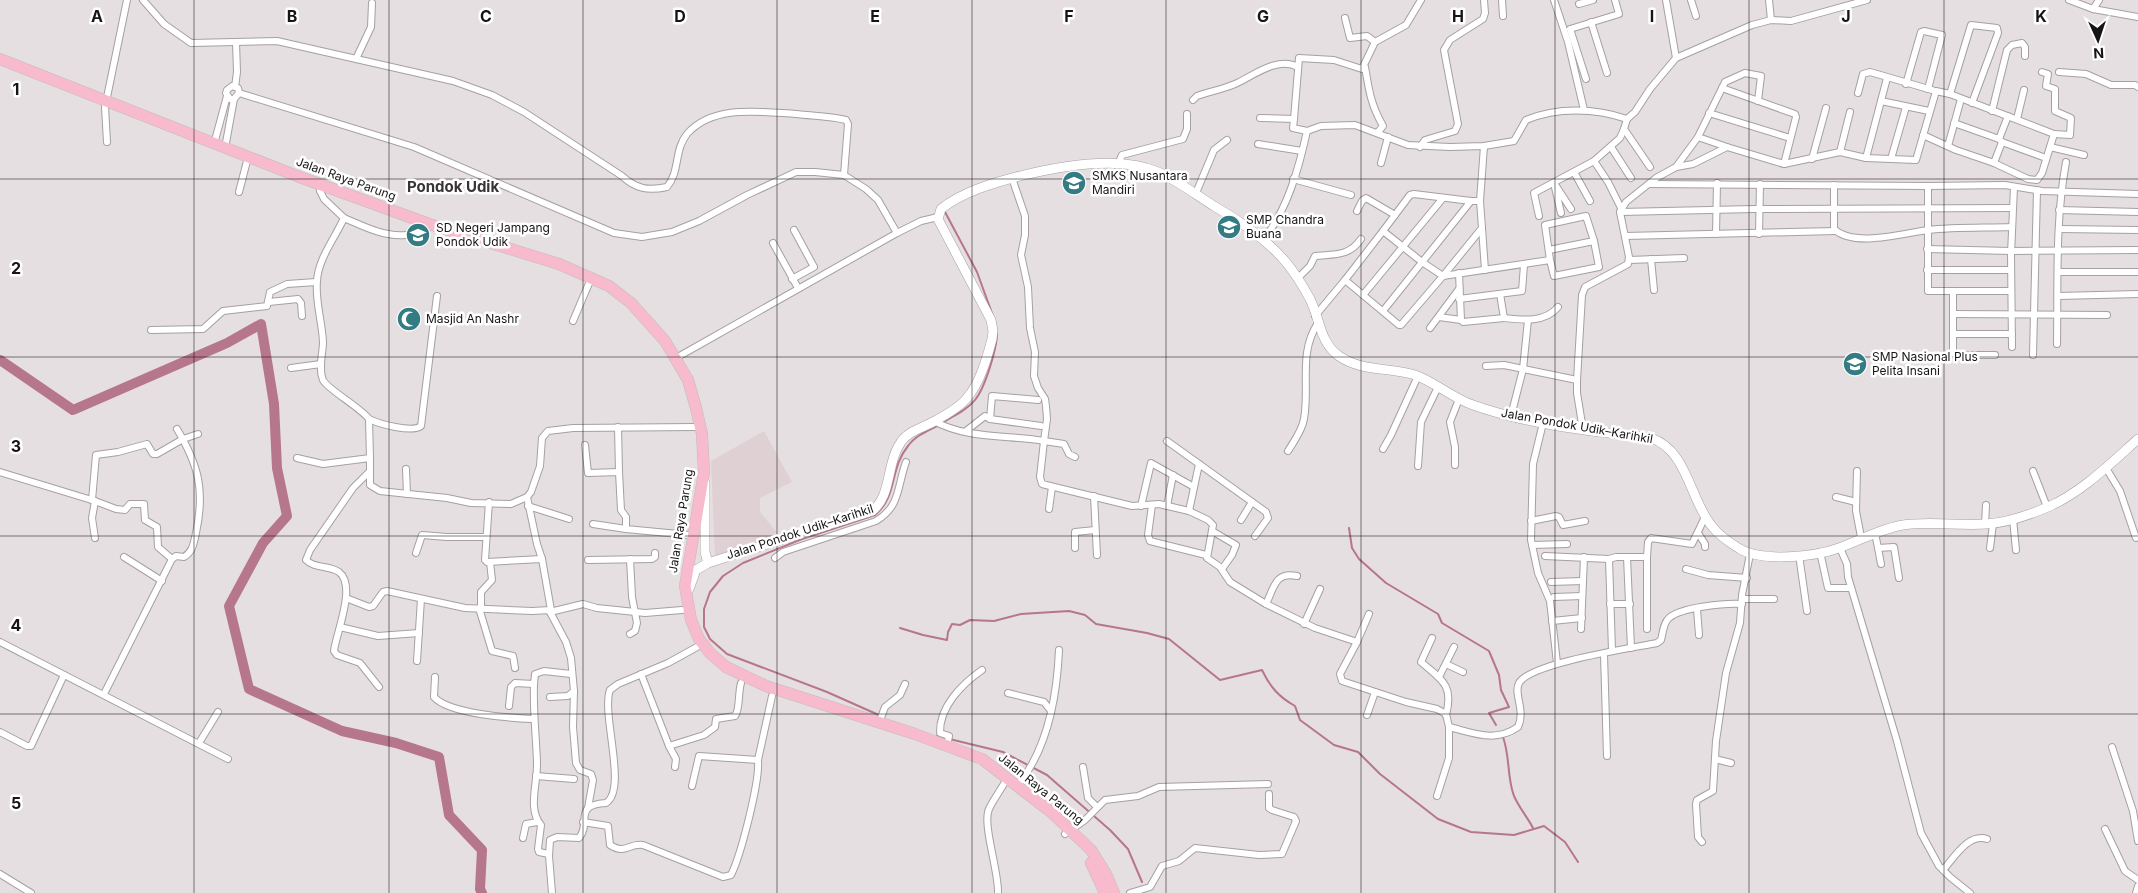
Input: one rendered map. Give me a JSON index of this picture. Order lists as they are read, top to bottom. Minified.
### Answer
{"streets":{"highway":["Jalan Raya Parung"],"street":["Jalan Pondok Udik–Karihkil"]},"crossings":[["Jalan Raya Parung","Jalan Pondok Udik–Karihkil"]],"districts":["Pondok Udik"],"places":{"school or university":["SMKS Nusantara Mandiri","SMP Chandra Buana","SD Negeri Jampang Pondok Udik","SMP Nasional Plus Pelita Insani"],"mosque":["Masjid An Nashr"]},"north":"bottom","grid":{"columns":["A","B","C","D","E","F","G","H","I","J","K"],"rows":["1","2","3","4","5"]}}
